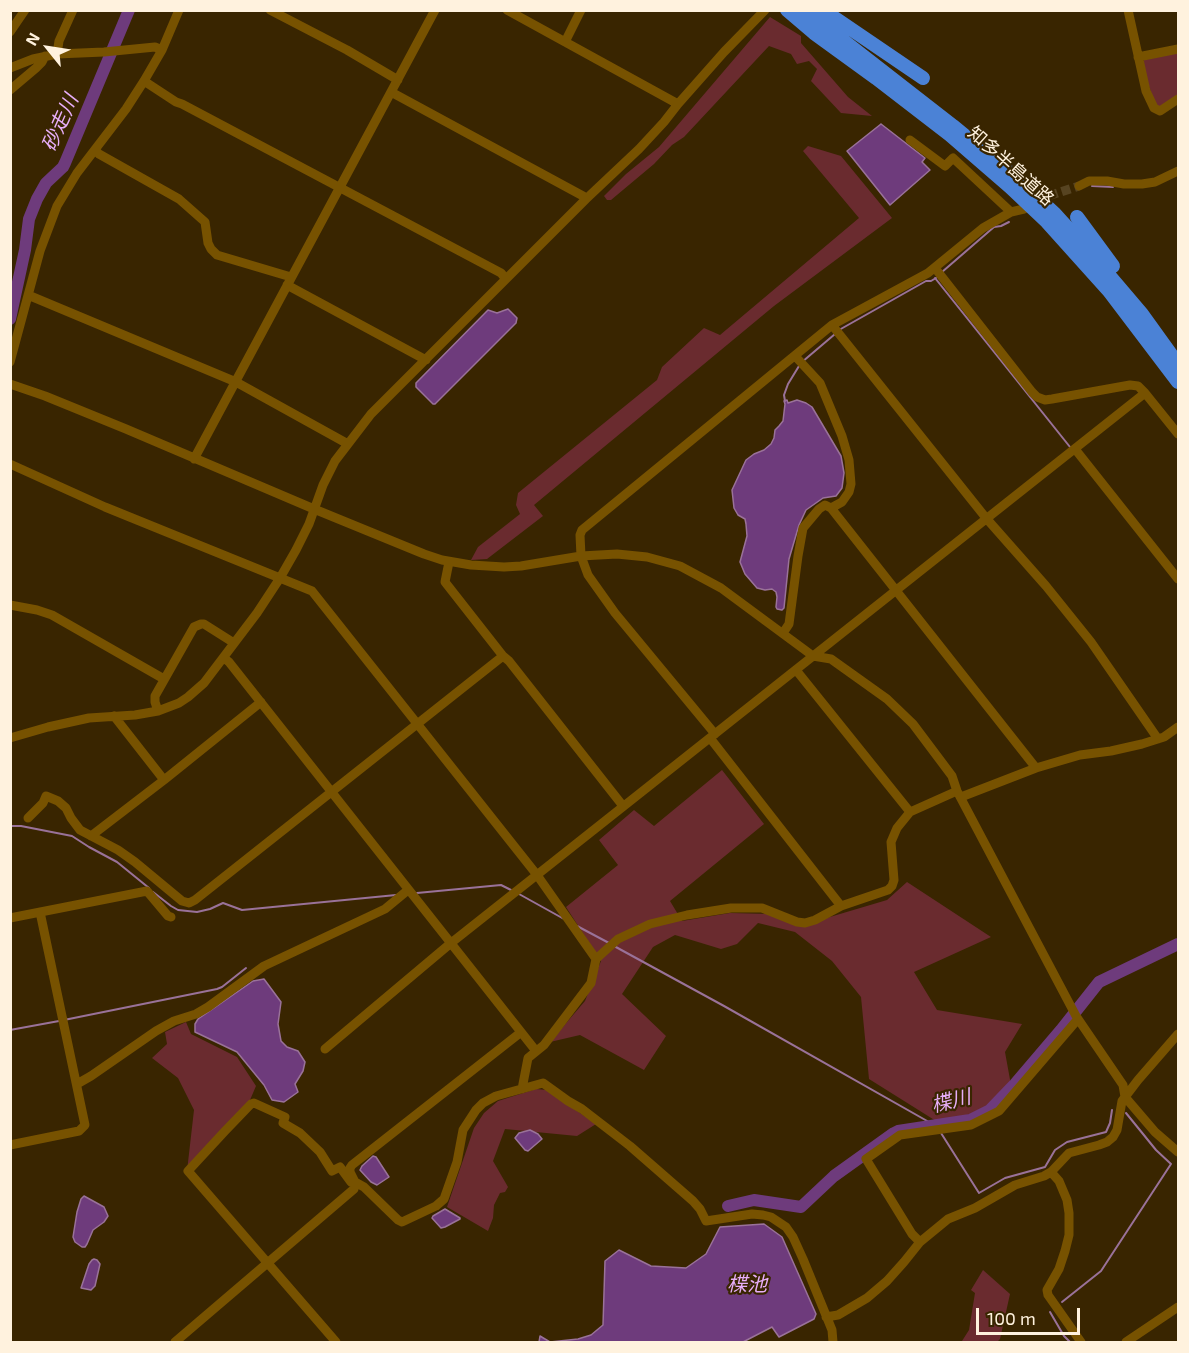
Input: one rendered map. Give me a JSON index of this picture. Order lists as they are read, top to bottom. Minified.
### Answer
{"streets":{"highway":["知多半島道路"]},"water":["砂走川","楪川","楪池"],"scale_bar":"100 m","north":"top left"}
